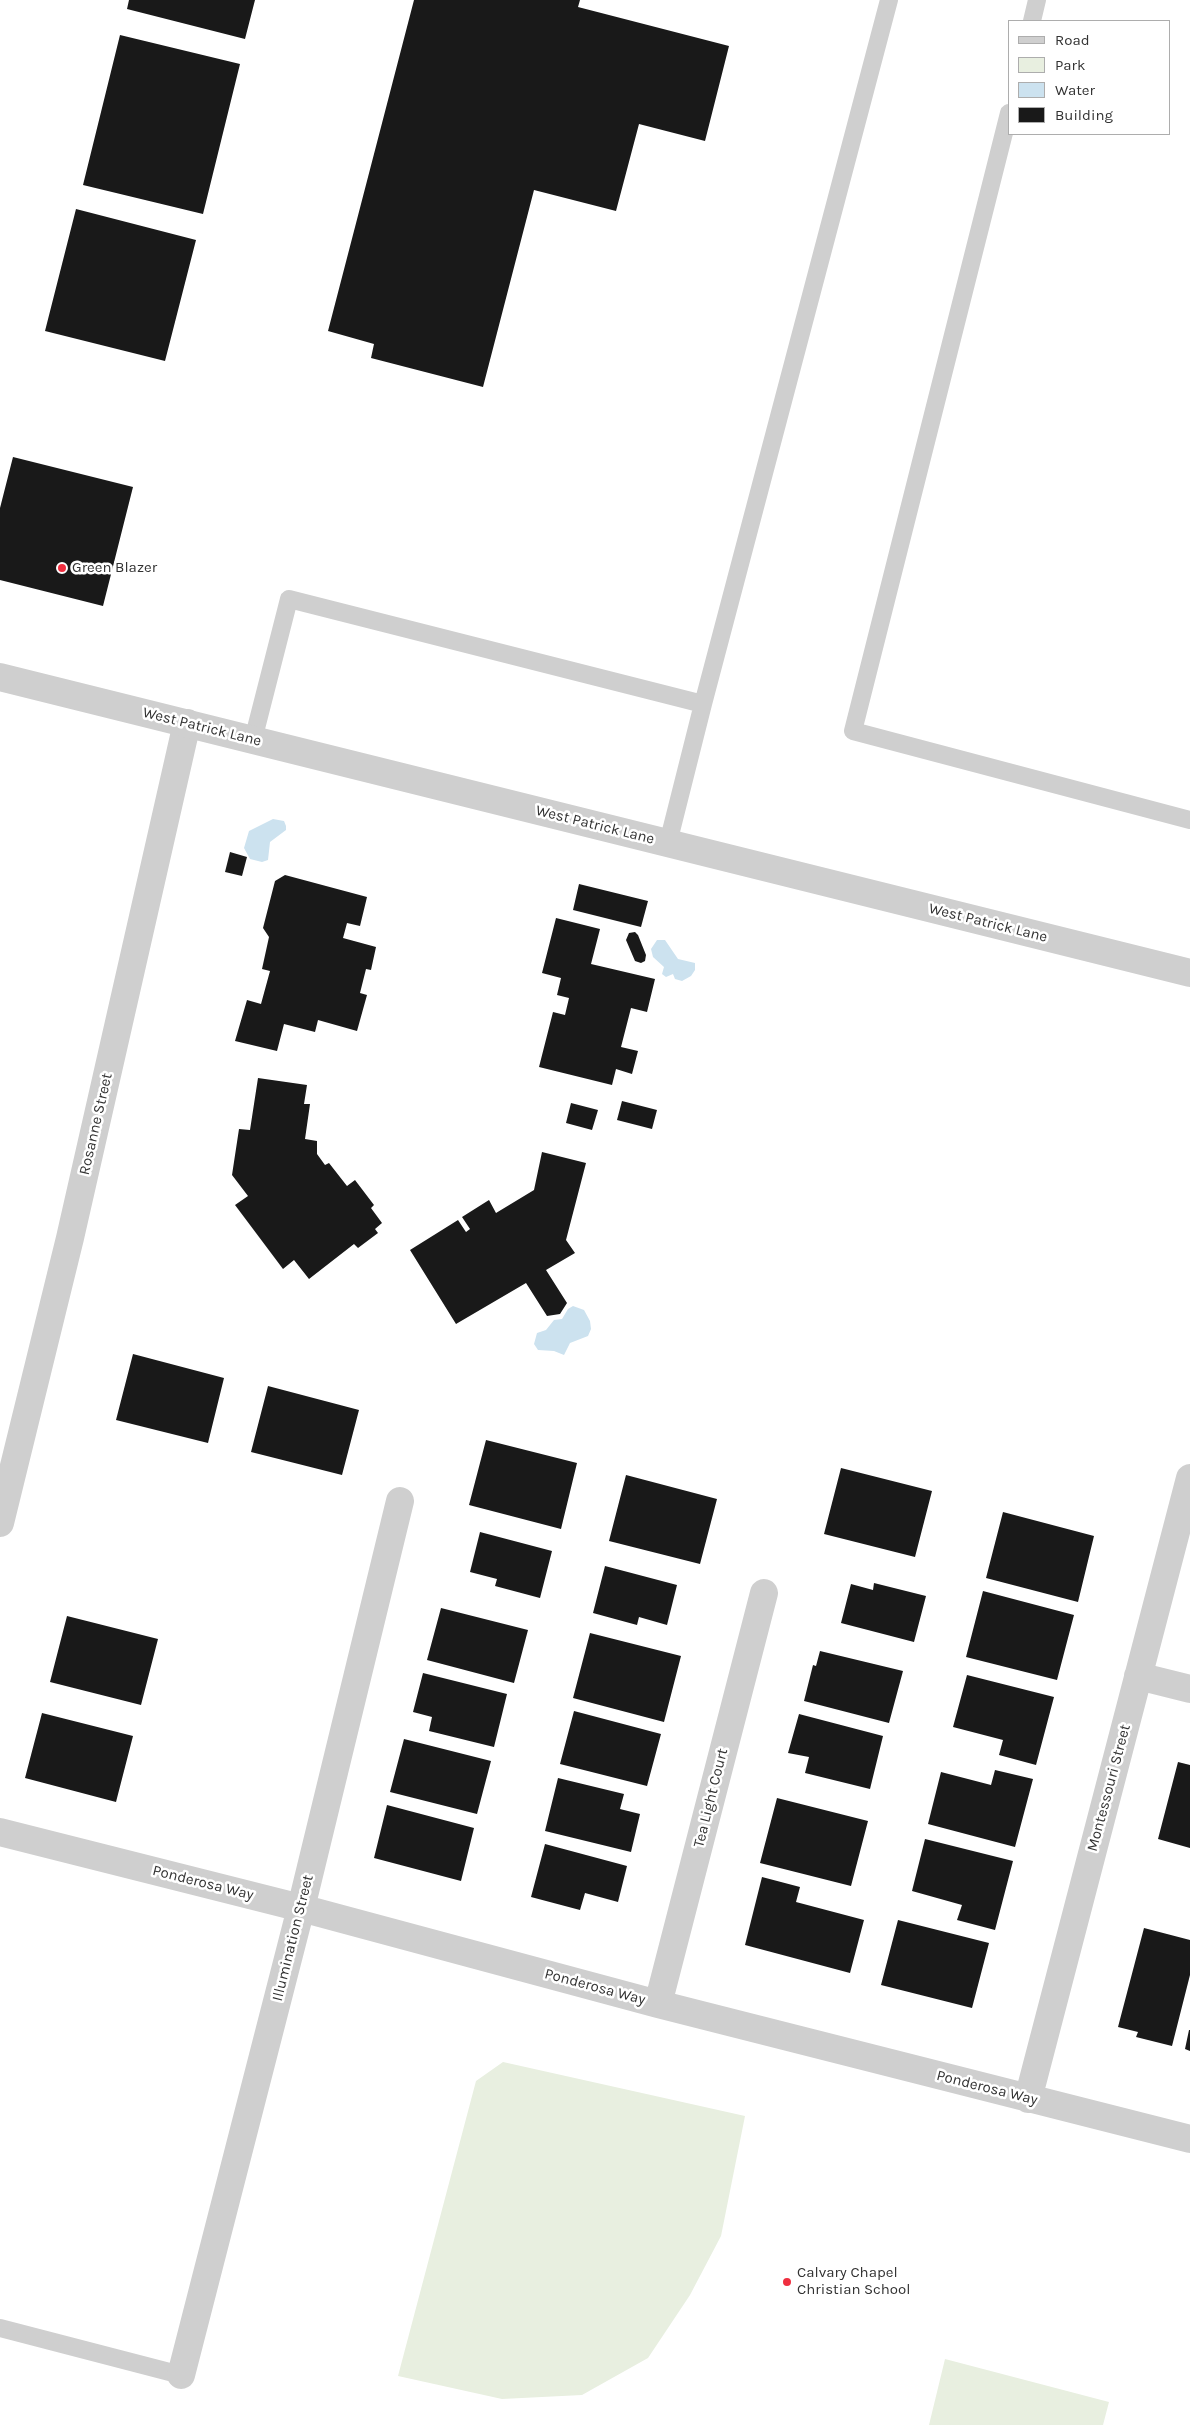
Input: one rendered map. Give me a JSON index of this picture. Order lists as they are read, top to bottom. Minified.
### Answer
{"streets":{"street":["West Patrick Lane","Rosanne Street","Montessouri Street","Tea Light Court","Ponderosa Way","Illumination Street"]},"crossings":[["West Patrick Lane","Rosanne Street"],["Montessouri Street","Ponderosa Way"],["Tea Light Court","Ponderosa Way"],["Ponderosa Way","Illumination Street"]],"places":["Green Blazer","Calvary Chapel Christian School"],"legend":["Road","Park","Water","Building"]}
